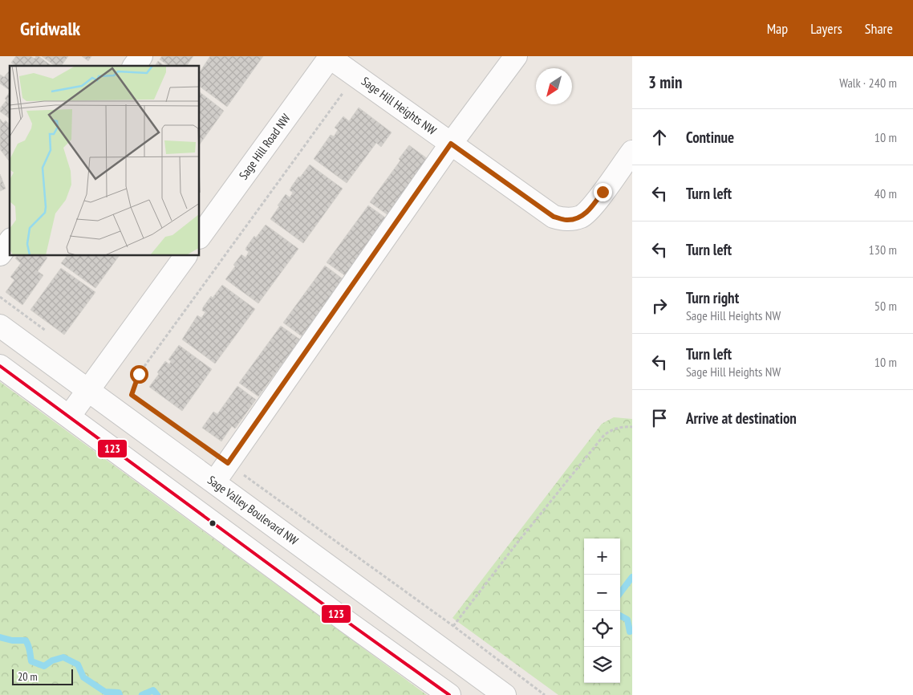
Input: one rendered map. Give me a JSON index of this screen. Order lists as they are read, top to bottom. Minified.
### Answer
{"streets":{"street":["Sage Hill Heights NW","Sage Hill Road NW","Sage Valley Boulevard NW"]},"crossings":[["Sage Hill Heights NW","Sage Hill Road NW"]],"lines":["transit line 123"],"scale_bar":"20 m","north":"bottom left","page":{"header":"Gridwalk","nav":["Map","Layers","Share"],"heading":["3 min","Walk · 240 m"],"list":[["Continue","10 m"],["Turn left","40 m"],["Turn left","130 m"],["Turn right","Sage Hill Heights NW","50 m"],["Turn left","Sage Hill Heights NW","10 m"],"Arrive at destination"],"map_buttons":["+","−"],"scale":"20 m"}}
